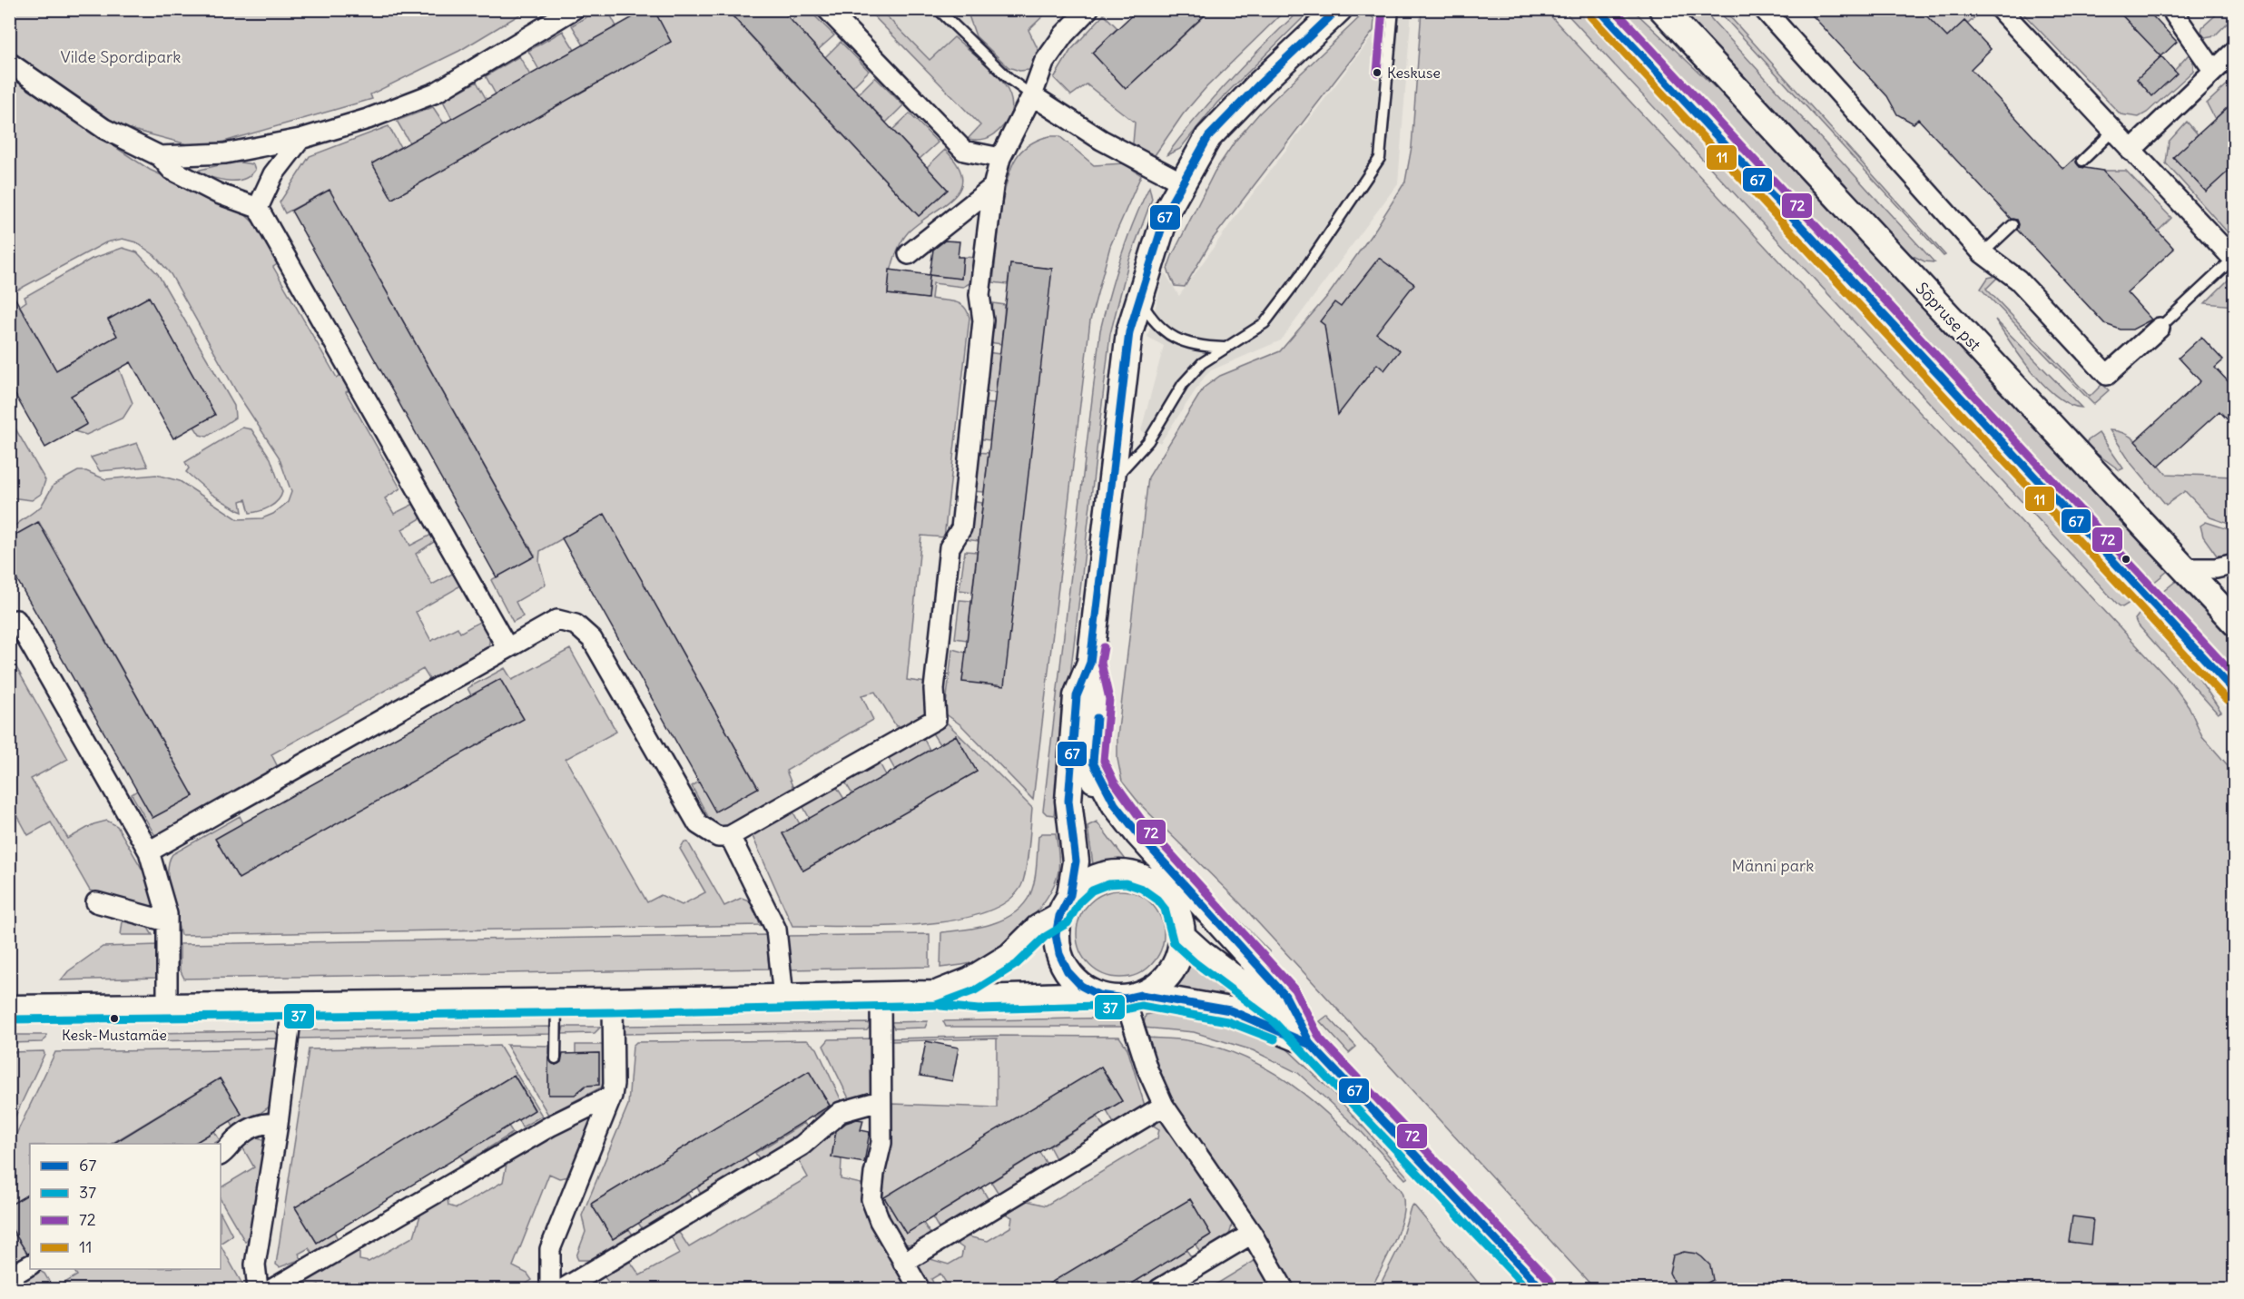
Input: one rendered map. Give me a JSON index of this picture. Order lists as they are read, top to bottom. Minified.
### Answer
{"streets":{"main road":["Sõpruse pst"]},"parks":["Vilde Spordipark","Männi park"],"places":["Keskuse","Kesk-Mustamäe"],"lines":["transit line 67","transit line 72","transit line 11","transit line 37"],"legend":["67","37","72","11"]}
